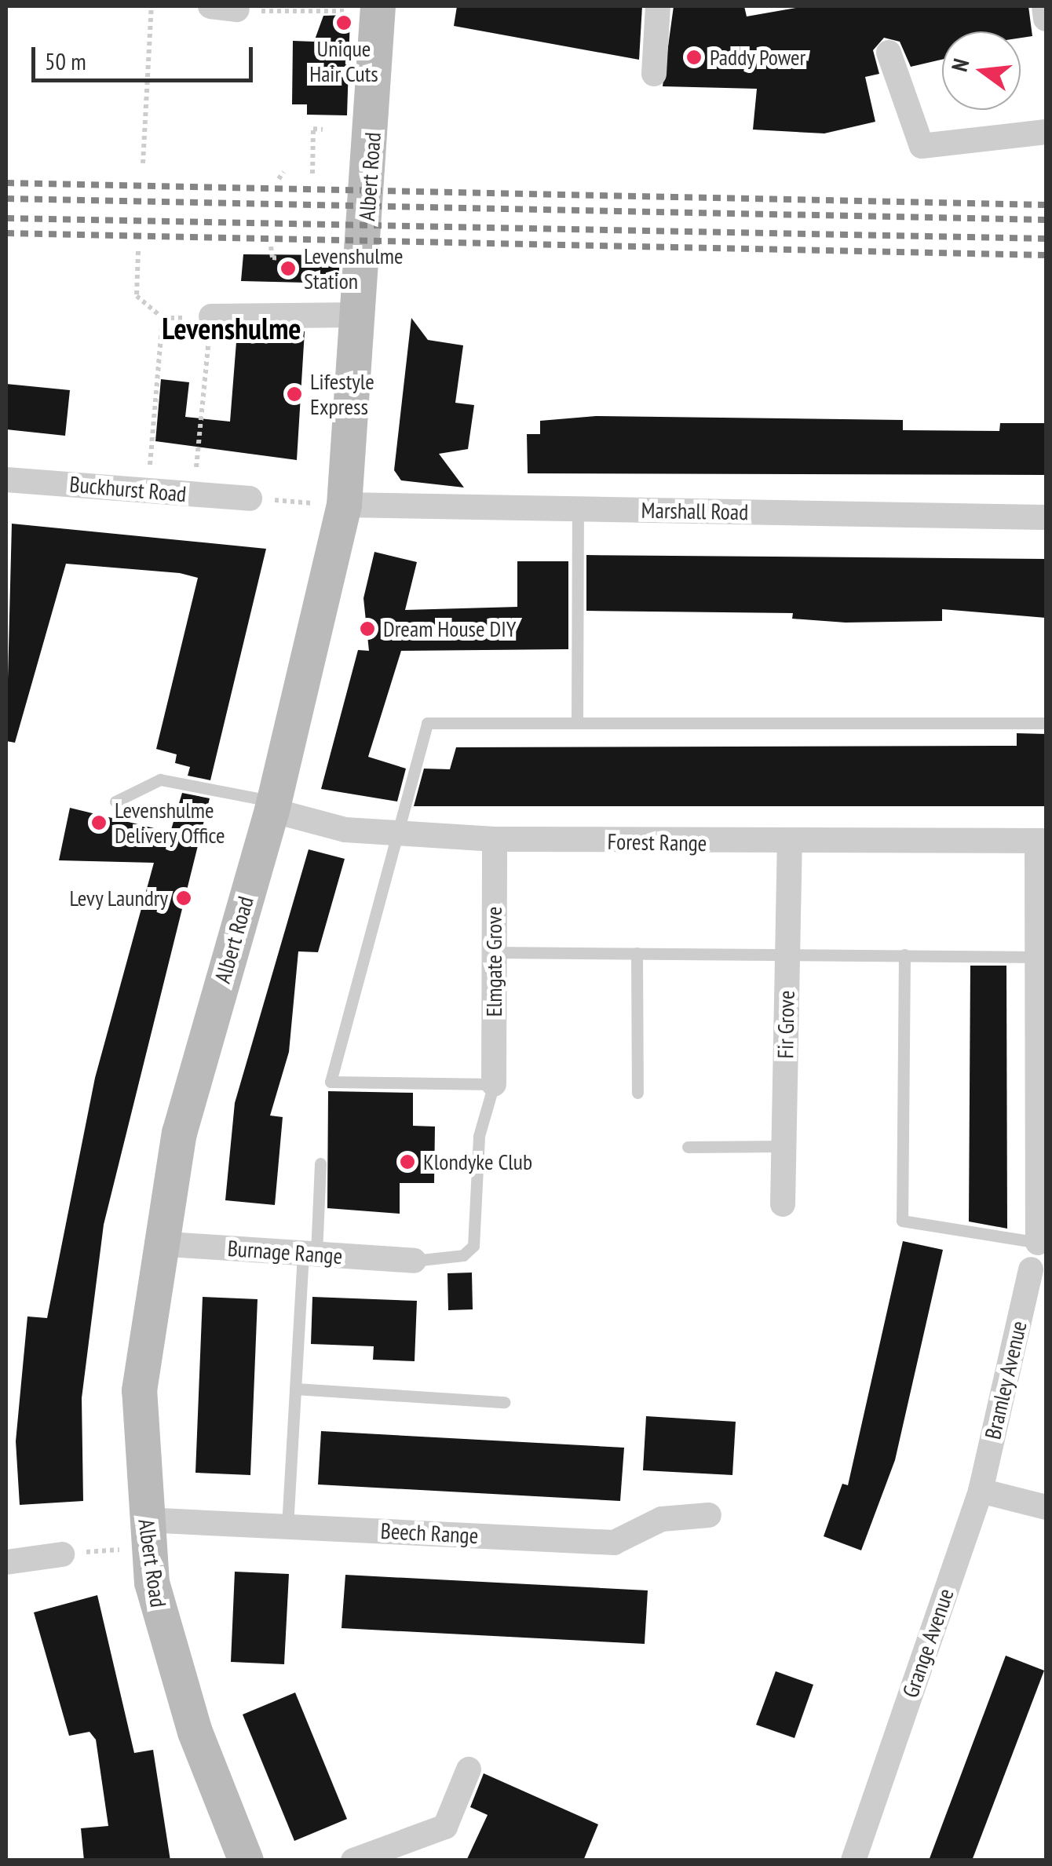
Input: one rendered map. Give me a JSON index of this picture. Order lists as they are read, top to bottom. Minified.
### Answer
{"streets":{"main road":["Albert Road"],"street":["Buckhurst Road","Marshall Road","Forest Range","Elmgate Grove","Fir Grove","Burnage Range","Bramley Avenue","Beech Range","Grange Avenue"]},"crossings":[["Albert Road","Marshall Road"],["Albert Road","Forest Range"],["Albert Road","Burnage Range"],["Albert Road","Beech Range"],["Forest Range","Elmgate Grove"],["Forest Range","Fir Grove"],["Bramley Avenue","Grange Avenue"]],"districts":["Levenshulme"],"places":["Unique Hair Cuts","Paddy Power","Levenshulme Station","Lifestyle Express","Dream House DIY","Levenshulme Delivery Office","Levy Laundry","Klondyke Club"],"scale_bar":"50 m","north":"left"}
